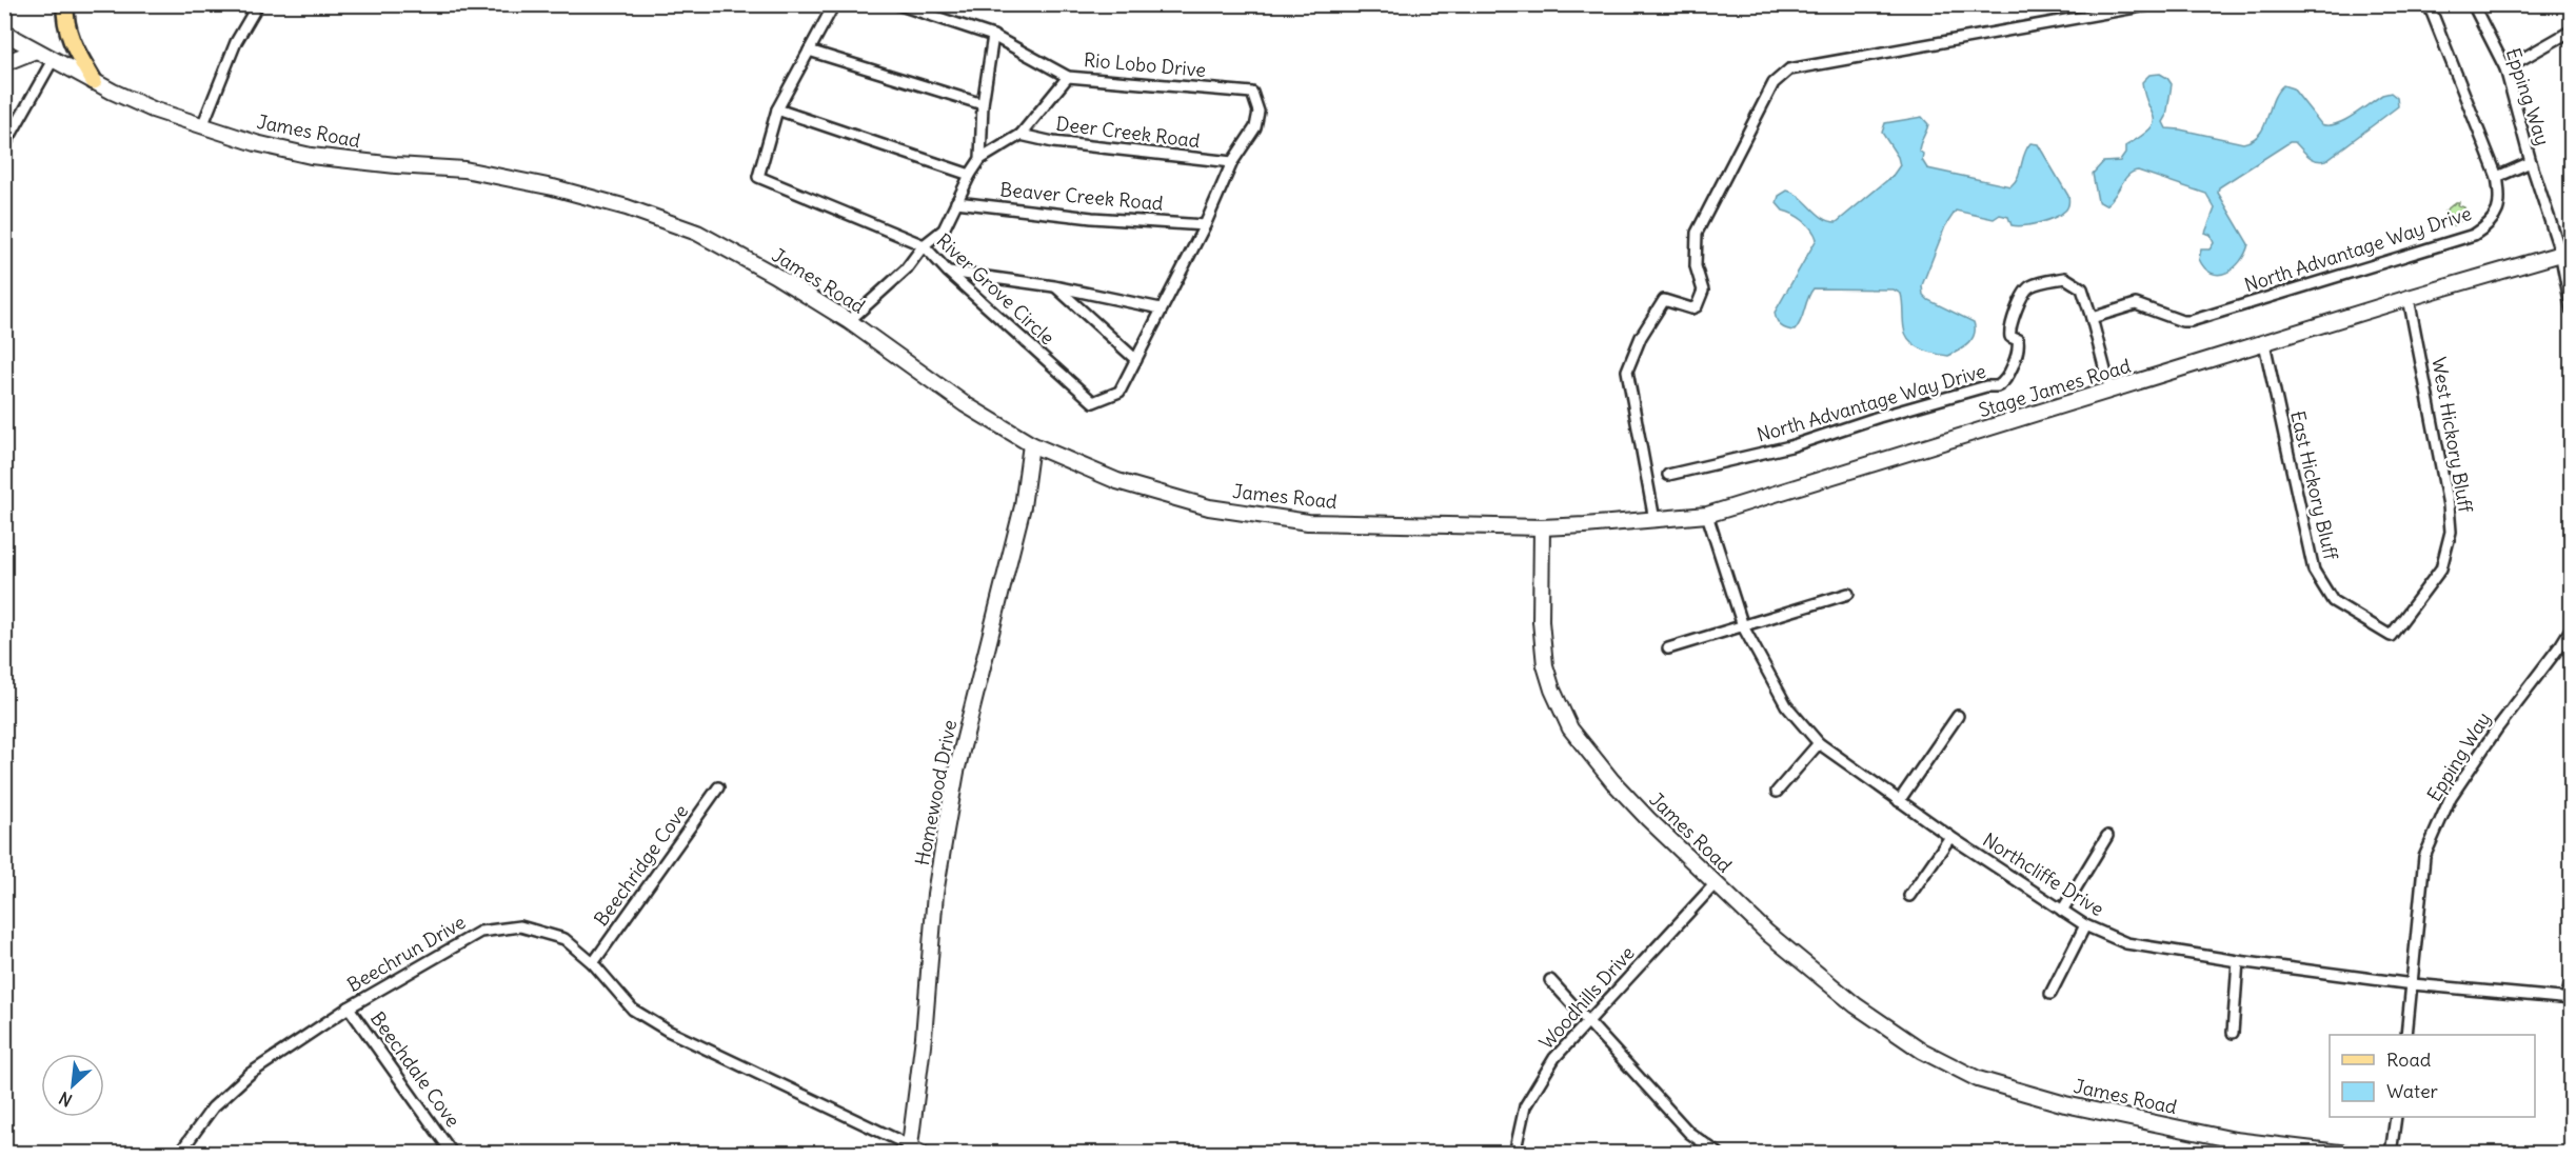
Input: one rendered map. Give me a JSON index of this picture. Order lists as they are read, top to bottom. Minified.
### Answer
{"streets":{"main road":["James Road","Stage James Road","Homewood Drive"],"street":["Rio Lobo Drive","Epping Way","Deer Creek Road","Beaver Creek Road","North Advantage Way Drive","River Grove Circle","West Hickory Bluff","East Hickory Bluff","Beechridge Cove","Northcliffe Drive","Beechrun Drive","Woodhills Drive","Beechdale Cove"]},"crossings":[["Rio Lobo Drive","Deer Creek Road"],["Epping Way","Stage James Road"],["Epping Way","Northcliffe Drive"],["James Road","Stage James Road"],["James Road","Homewood Drive"],["James Road","Woodhills Drive"],["North Advantage Way Drive","Stage James Road"],["Stage James Road","West Hickory Bluff"],["Stage James Road","East Hickory Bluff"],["Stage James Road","Northcliffe Drive"],["West Hickory Bluff","East Hickory Bluff"],["Homewood Drive","Beechrun Drive"],["Beechridge Cove","Beechrun Drive"],["Beechrun Drive","Beechdale Cove"]],"legend":["Road","Water"],"north":"bottom left"}
